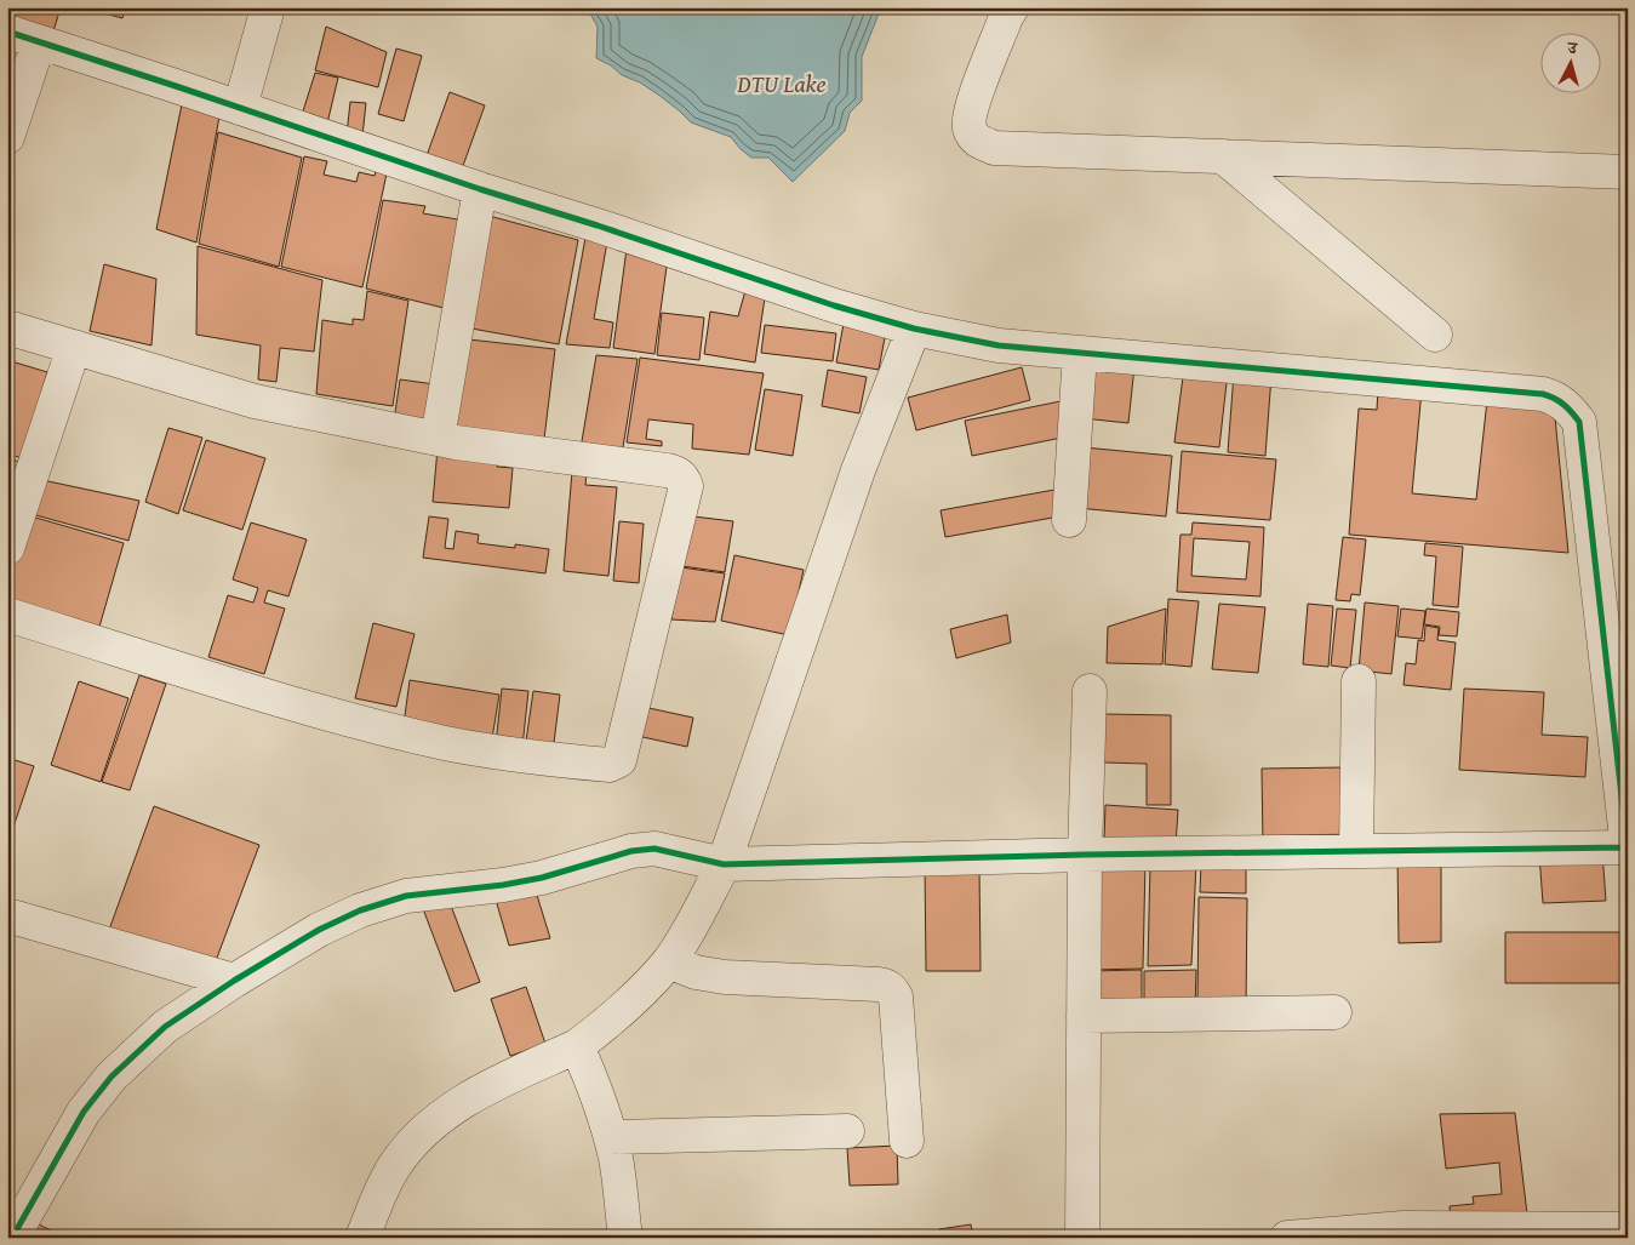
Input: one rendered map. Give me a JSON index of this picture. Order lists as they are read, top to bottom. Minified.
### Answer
{"water":["DTU Lake"],"north":"top"}
